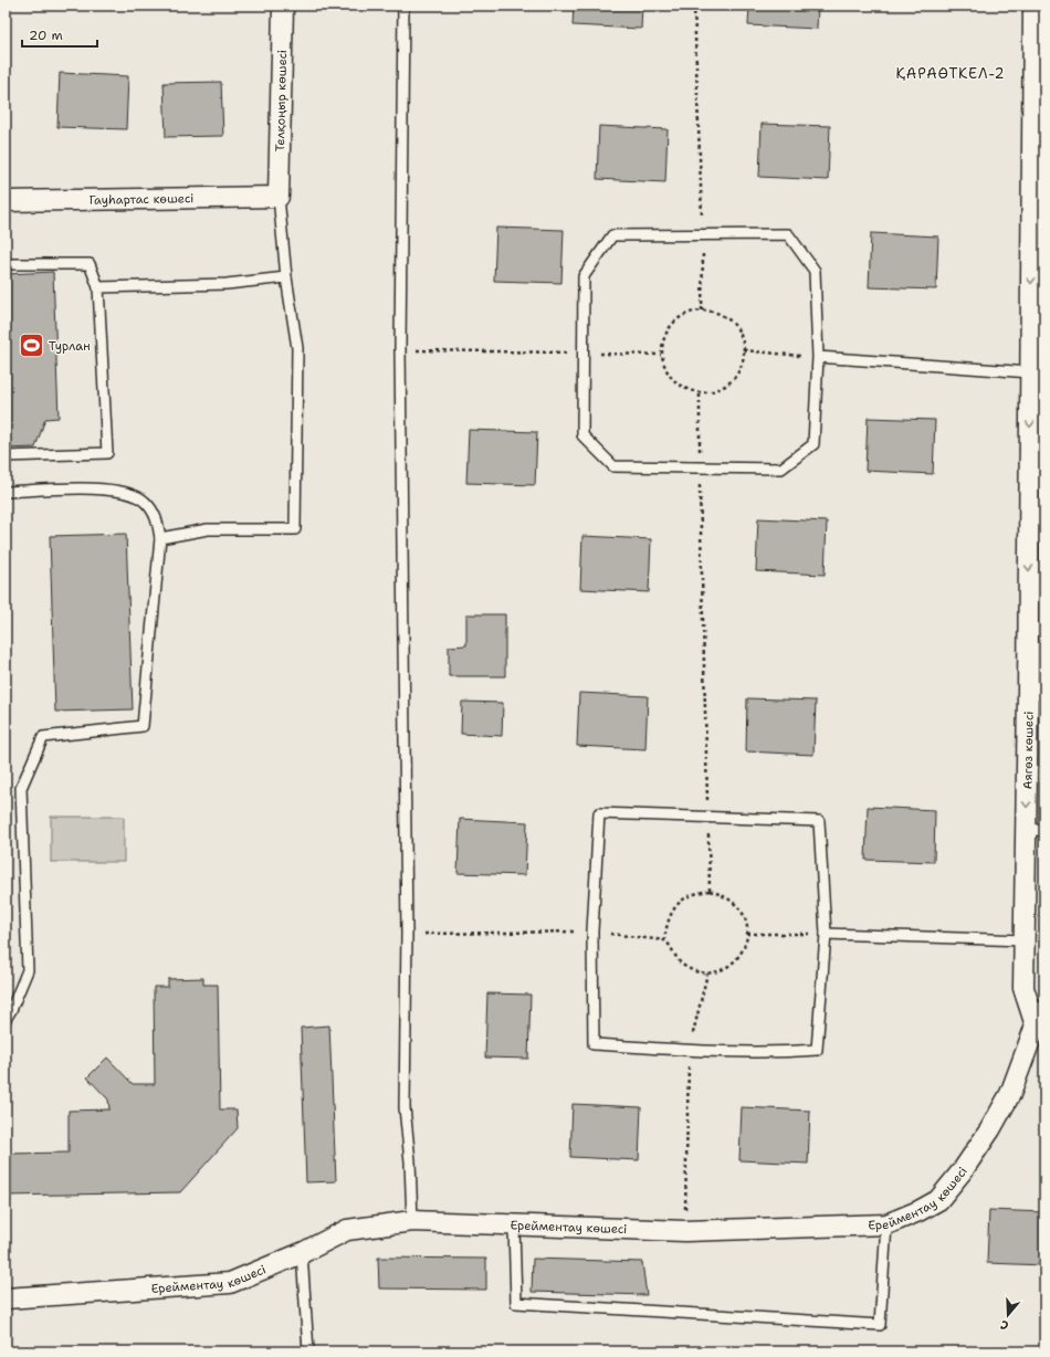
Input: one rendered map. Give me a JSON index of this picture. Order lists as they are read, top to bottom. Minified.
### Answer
{"streets":{"street":["Телқоңыр көшесі","Гауhартас көшесі","Аягөз көшесі","Ерейментау көшесі"]},"crossings":[["Телқоңыр көшесі","Гауhартас көшесі"],["Аягөз көшесі","Ерейментау көшесі"]],"one_way":["Аягөз көшесі"],"districts":["ҚАРАӨТКЕЛ-2"],"places":{"sports":["Турлан"]},"scale_bar":"20 m","north":"bottom"}
